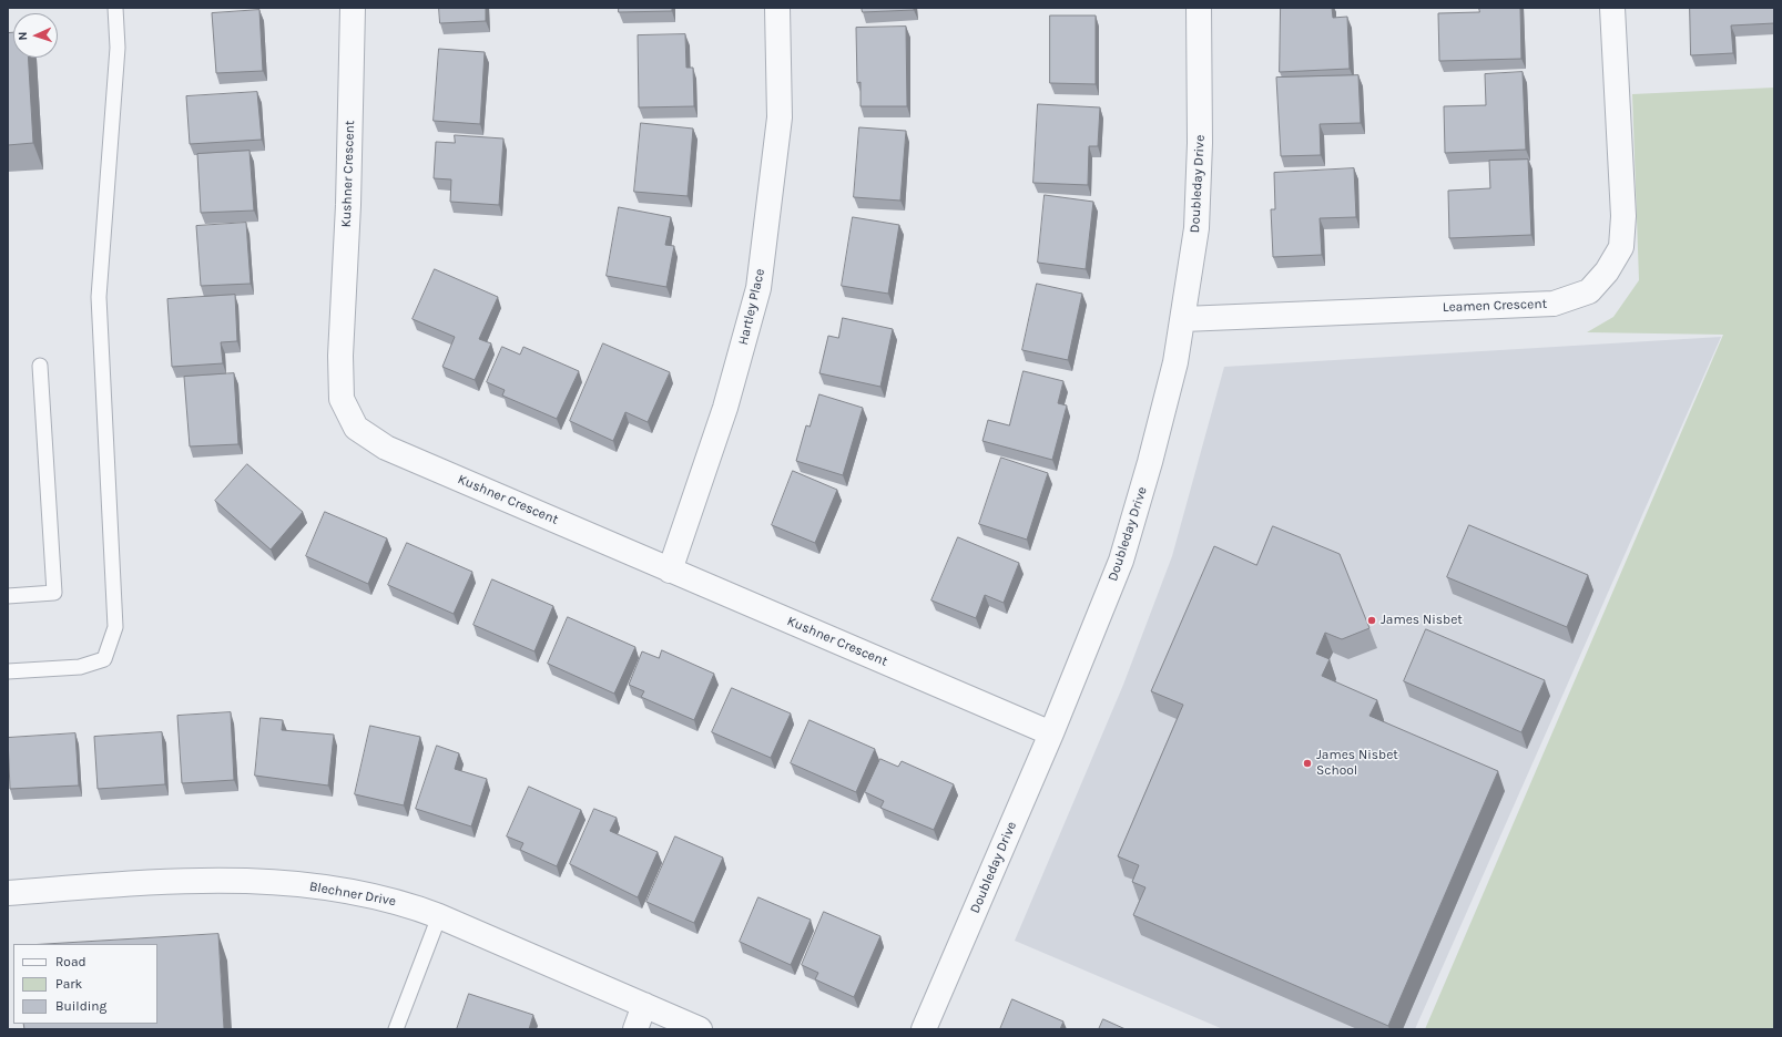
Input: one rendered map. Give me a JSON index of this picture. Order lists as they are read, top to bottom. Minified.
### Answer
{"streets":{"street":["Kushner Crescent","Doubleday Drive","Leamen Crescent","Hartley Place","Blechner Drive"]},"crossings":[["Kushner Crescent","Doubleday Drive"],["Kushner Crescent","Hartley Place"],["Doubleday Drive","Leamen Crescent"]],"places":["James Nisbet","James Nisbet School"],"legend":["Road","Park","Building"],"north":"left"}
